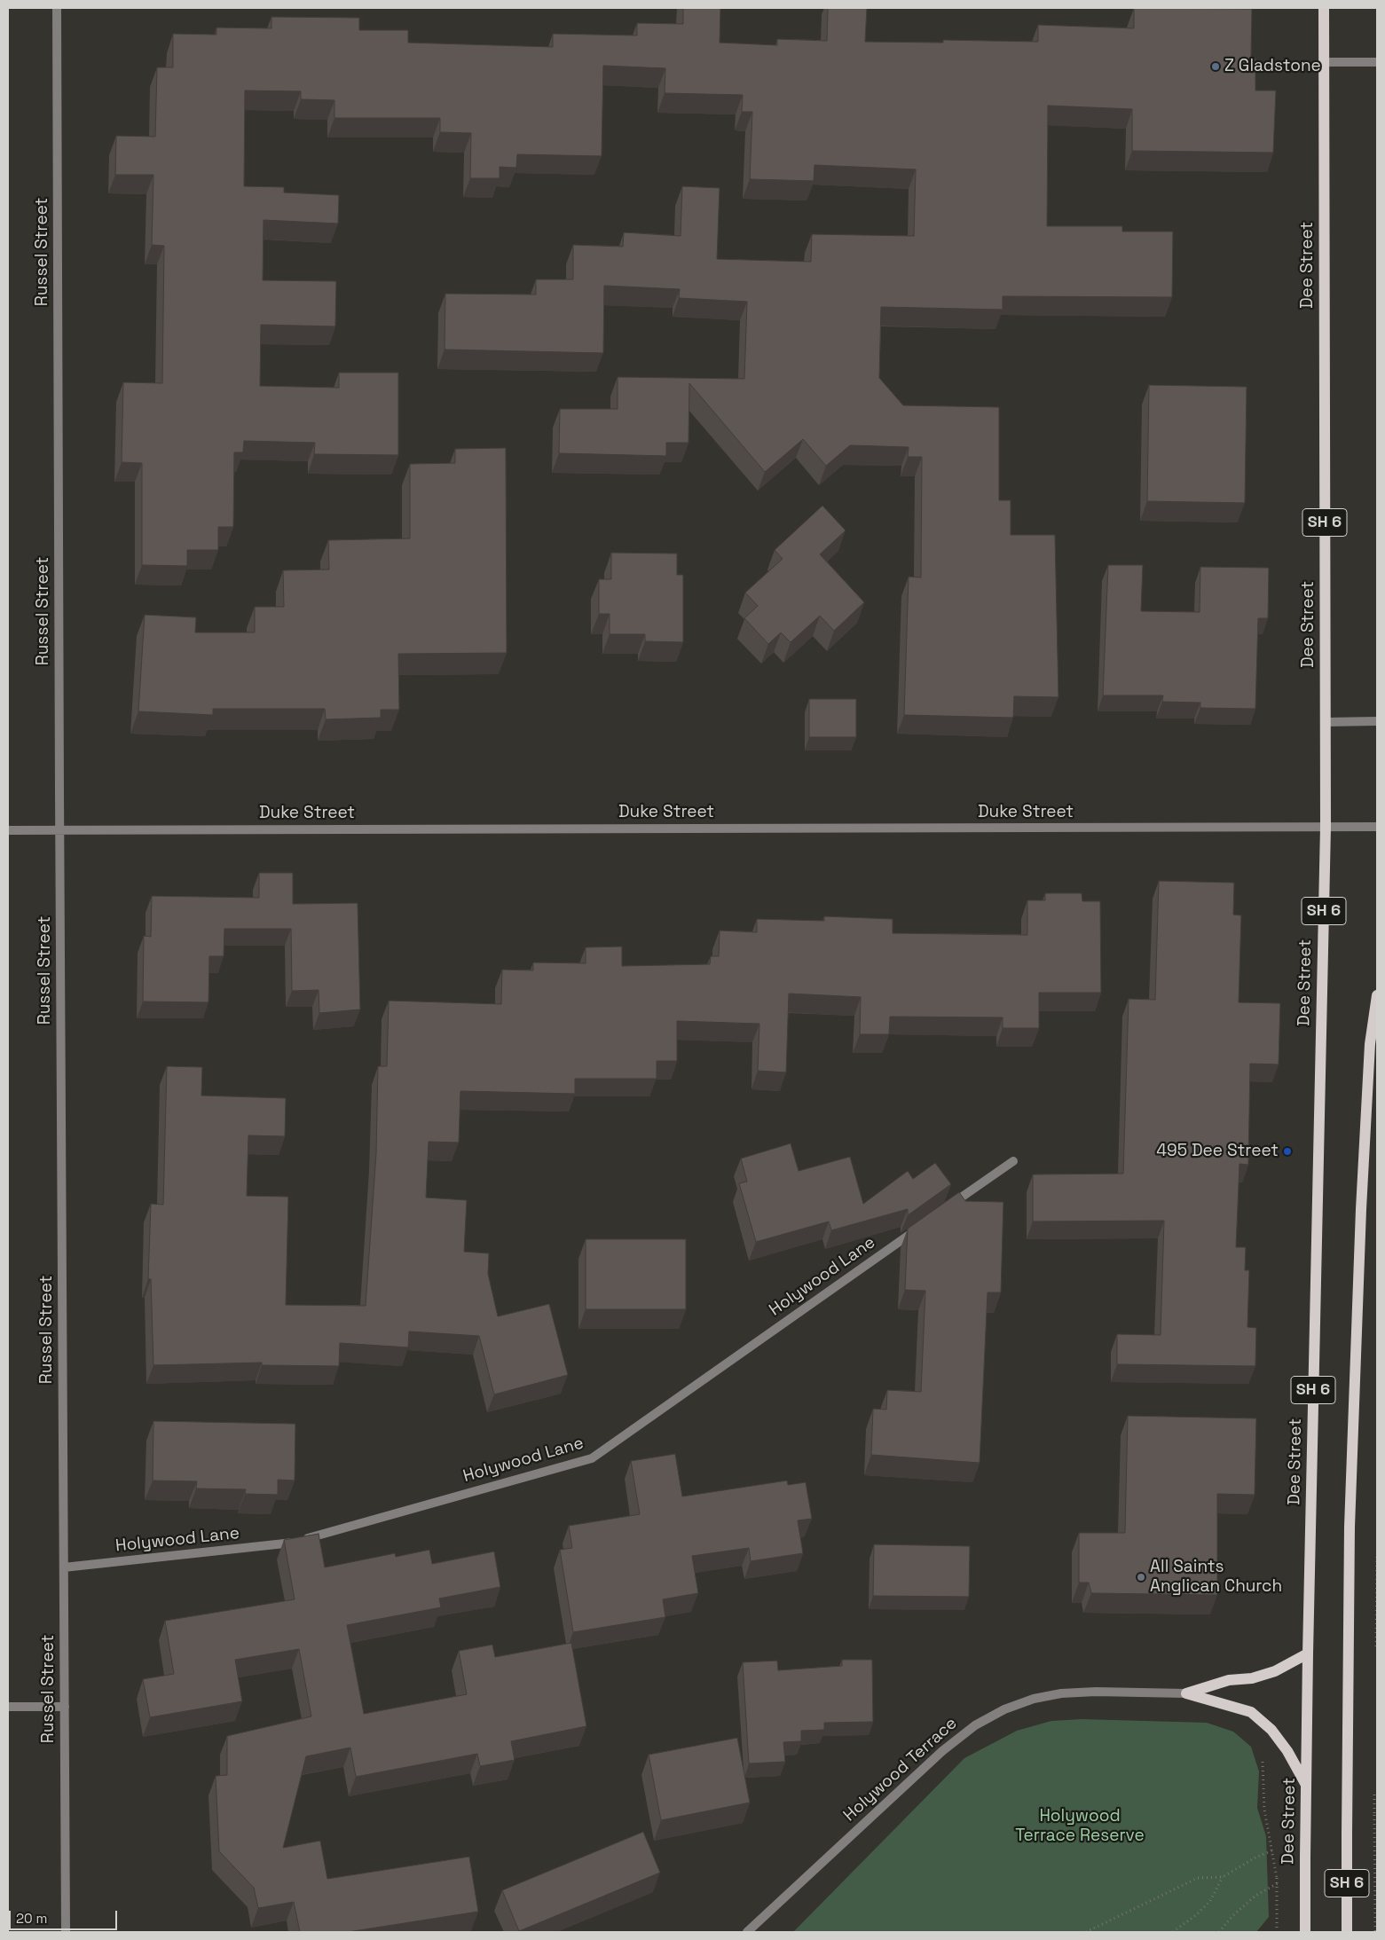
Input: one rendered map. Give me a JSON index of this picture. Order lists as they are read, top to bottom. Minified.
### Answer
{"streets":{"main road":["Dee Street","SH 6"],"street":["Russel Street","Duke Street","Holywood Lane","Holywood Terrace"]},"crossings":[["Russel Street","Duke Street"],["Russel Street","Holywood Lane"],["Dee Street","Duke Street"]],"parks":["Holywood Terrace Reserve"],"places":["Z Gladstone","495 Dee Street","All Saints Anglican Church"],"scale_bar":"20 m"}
